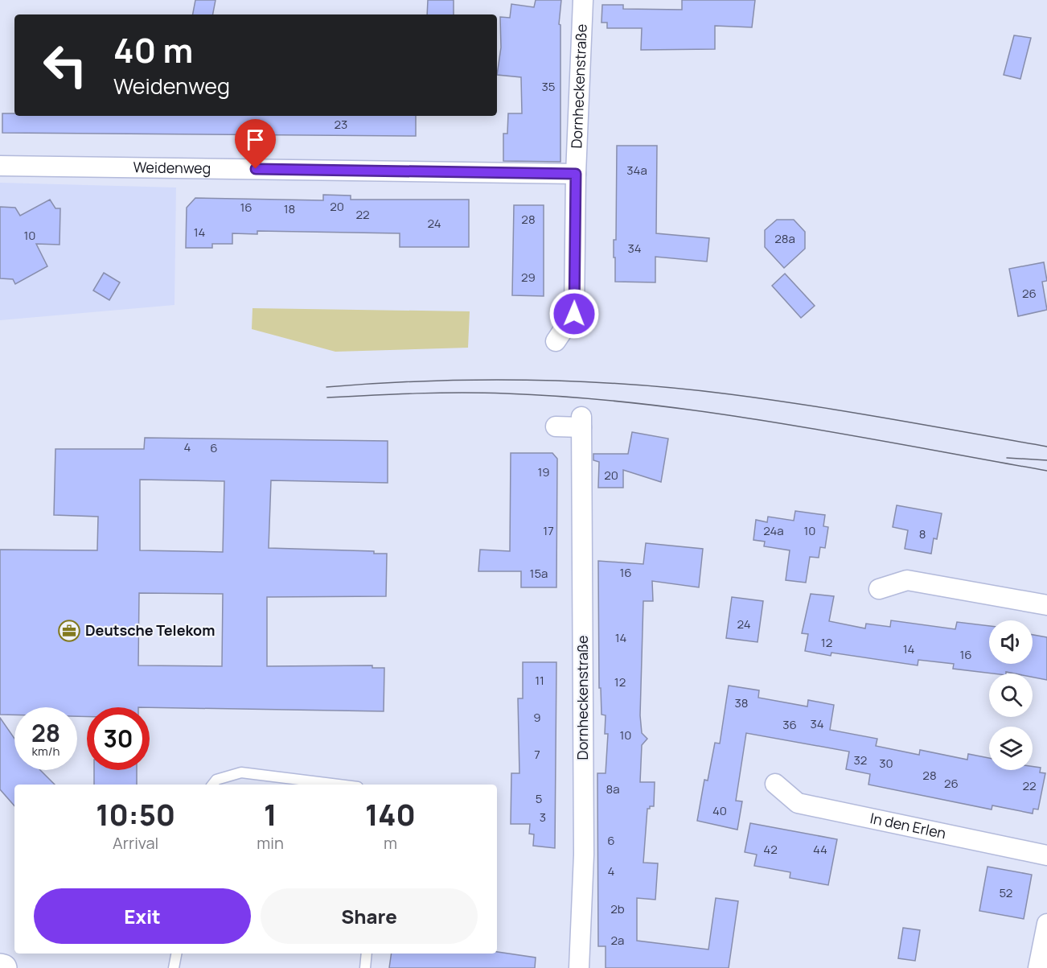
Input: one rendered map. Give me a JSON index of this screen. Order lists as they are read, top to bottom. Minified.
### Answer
{"streets":{"street":["Dornheckenstraße","Weidenweg","In den Erlen"]},"crossings":[["Dornheckenstraße","Weidenweg"]],"places":{"office":["Deutsche Telekom"]},"house_numbers":["35","23","34a","20","16","18","22","28","24","14","10","28a","34","29","26","4","6","19","20","17","24a","10","8","16","15a","24","14","12","14","16","11","12","38","9","34","36","10","7","32","30","28","26","22","8a","5","40","3","6","42","44","4","52","2b","2a"],"page":{"turn":["40 m","Weidenweg"],"speed":"28 km/h","limit":"30","eta":["10:50","Arrival","1","min","140","m"],"buttons":["Exit","Share"]}}
